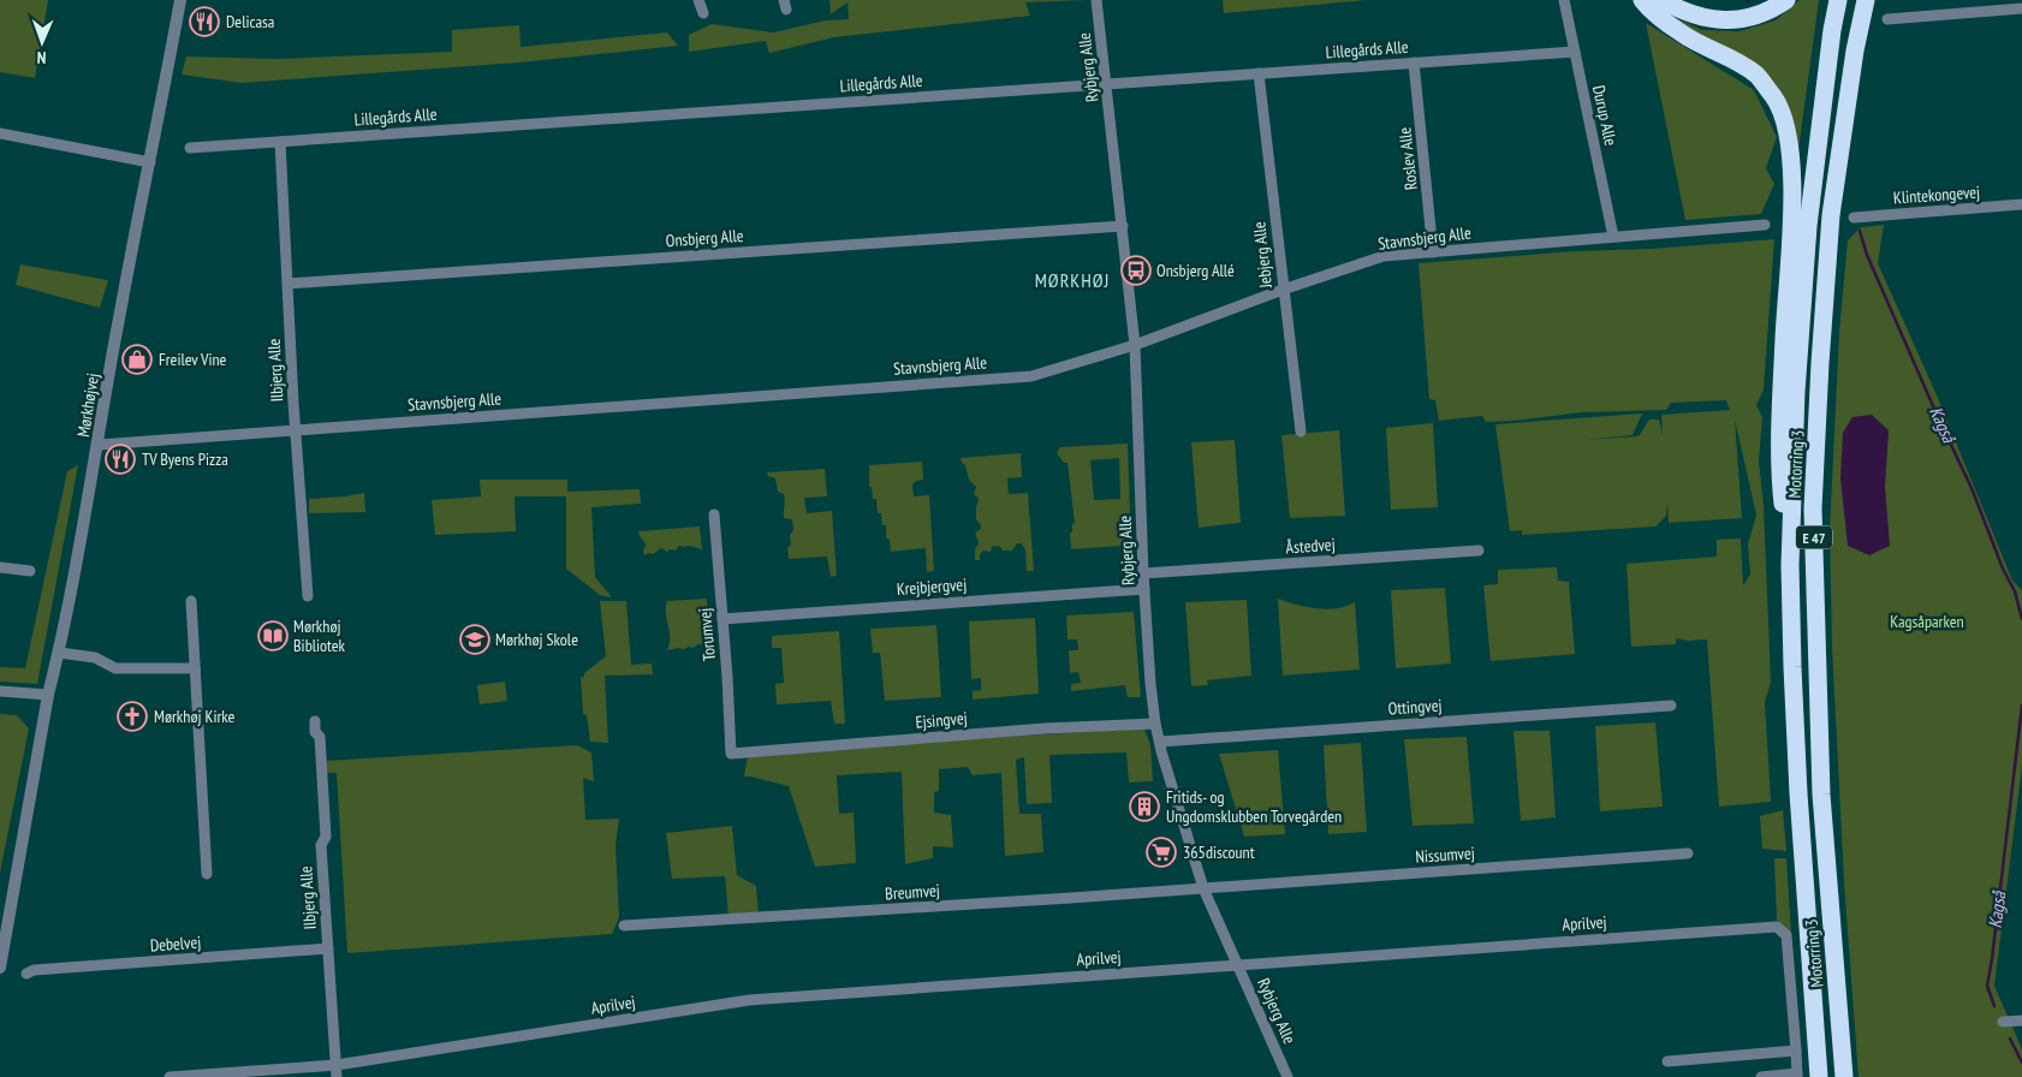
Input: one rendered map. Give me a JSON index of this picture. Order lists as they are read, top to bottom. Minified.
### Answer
{"streets":{"highway":["Motorring 3","E 47"],"street":["Lillegårds Alle","Rybjerg Alle","Durup Alle","Roslev Alle","Klintekongevej","Onsbjerg Alle","Stavnsbjerg Alle","Jebjerg Alle","Ilbjerg Alle","Mørkhøjvej","Åstedvej","Krejbjergvej","Torumvej","Ottingvej","Ejsingvej","Nissumvej","Breumvej","Aprilvej","Debelvej"]},"crossings":[["Lillegårds Alle","Rybjerg Alle"],["Lillegårds Alle","Durup Alle"],["Lillegårds Alle","Roslev Alle"],["Lillegårds Alle","Jebjerg Alle"],["Lillegårds Alle","Ilbjerg Alle"],["Rybjerg Alle","Onsbjerg Alle"],["Rybjerg Alle","Stavnsbjerg Alle"],["Rybjerg Alle","Åstedvej"],["Rybjerg Alle","Krejbjergvej"],["Rybjerg Alle","Ottingvej"],["Rybjerg Alle","Ejsingvej"],["Rybjerg Alle","Nissumvej"],["Rybjerg Alle","Breumvej"],["Rybjerg Alle","Aprilvej"],["Durup Alle","Stavnsbjerg Alle"],["Roslev Alle","Stavnsbjerg Alle"],["Onsbjerg Alle","Ilbjerg Alle"],["Stavnsbjerg Alle","Jebjerg Alle"],["Stavnsbjerg Alle","Ilbjerg Alle"],["Stavnsbjerg Alle","Mørkhøjvej"],["Ilbjerg Alle","Aprilvej"],["Ilbjerg Alle","Debelvej"],["Krejbjergvej","Torumvej"],["Torumvej","Ejsingvej"],["Nissumvej","Breumvej"]],"districts":["MØRKHØJ"],"water":["Kagså"],"parks":["Kagsåparken"],"places":{"restaurant":["Delicasa","TV Byens Pizza"],"bus stop":["Onsbjerg Allé"],"shop":["Freilev Vine"],"library":["Mørkhøj Bibliotek"],"school or university":["Mørkhøj Skole"],"church":["Mørkhøj Kirke"],"building":["Fritids- og Ungdomsklubben Torvegården"],"supermarket":["365discount"]},"north":"bottom"}
